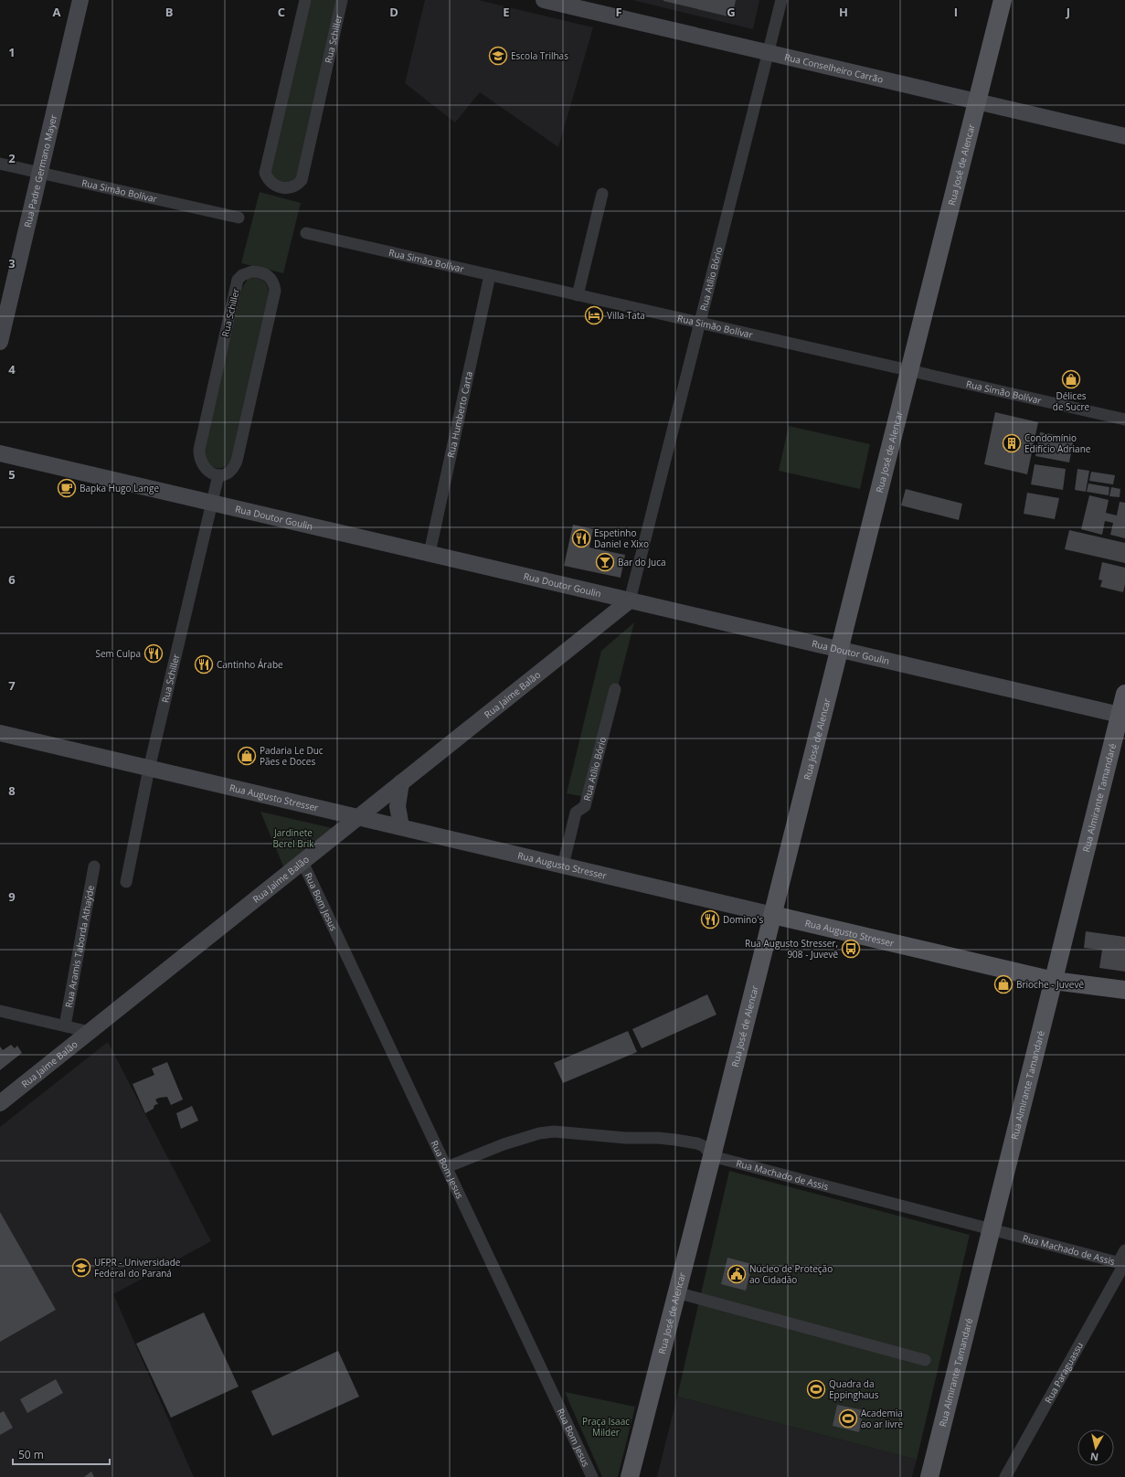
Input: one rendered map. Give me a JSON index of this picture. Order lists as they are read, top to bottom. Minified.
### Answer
{"streets":{"main road":["Rua José de Alencar","Rua Augusto Stresser","Rua Almirante Tamandaré"],"street":["Rua Schiller","Rua Conselheiro Carrão","Rua Padre Germano Mayer","Rua Simão Bolívar","Rua Atílio Bório","Rua Humberto Carta","Rua Doutor Goulin","Rua Jaime Balão","Rua Bom Jesus","Rua Aramis Taborda Athaýde","Rua Machado de Assis","Rua Paraguassu"]},"crossings":[["Rua Schiller","Rua Doutor Goulin"],["Rua Schiller","Rua Augusto Stresser"],["Rua Conselheiro Carrão","Rua José de Alencar"],["Rua Conselheiro Carrão","Rua Atílio Bório"],["Rua José de Alencar","Rua Simão Bolívar"],["Rua José de Alencar","Rua Doutor Goulin"],["Rua José de Alencar","Rua Augusto Stresser"],["Rua José de Alencar","Rua Machado de Assis"],["Rua Padre Germano Mayer","Rua Simão Bolívar"],["Rua Simão Bolívar","Rua Atílio Bório"],["Rua Simão Bolívar","Rua Humberto Carta"],["Rua Atílio Bório","Rua Doutor Goulin"],["Rua Atílio Bório","Rua Jaime Balão"],["Rua Atílio Bório","Rua Augusto Stresser"],["Rua Humberto Carta","Rua Doutor Goulin"],["Rua Doutor Goulin","Rua Jaime Balão"],["Rua Doutor Goulin","Rua Almirante Tamandaré"],["Rua Jaime Balão","Rua Augusto Stresser"],["Rua Jaime Balão","Rua Bom Jesus"],["Rua Augusto Stresser","Rua Almirante Tamandaré"],["Rua Almirante Tamandaré","Rua Machado de Assis"],["Rua Bom Jesus","Rua Machado de Assis"],["Rua Machado de Assis","Rua Paraguassu"]],"parks":["Jardinete Berel Brik","Praça Isaac Milder"],"places":{"school or university":["Escola Trilhas","UFPR - Universidade Federal do Paraná"],"hotel":["Villa Tata"],"shop":["Délices de Sucre","Padaria Le Duc Pães e Doces","Brioche - Juvevê"],"building":["Condomínio Edifício Adriane"],"cafe":["Bapka Hugo Lange"],"restaurant":["Espetinho Daniel e Xixo","Sem Culpa","Cantinho Árabe","Domino's"],"bar":["Bar do Juca"],"bus stop":["Rua Augusto Stresser, 908 - Juvevê"],"public building":["Núcleo de Proteção ao Cidadão"],"sports":["Quadra da Eppinghaus","Academia ao ar livre"]},"scale_bar":"50 m","north":"bottom","grid":{"columns":["A","B","C","D","E","F","G","H","I","J"],"rows":["1","2","3","4","5","6","7","8","9"]}}
